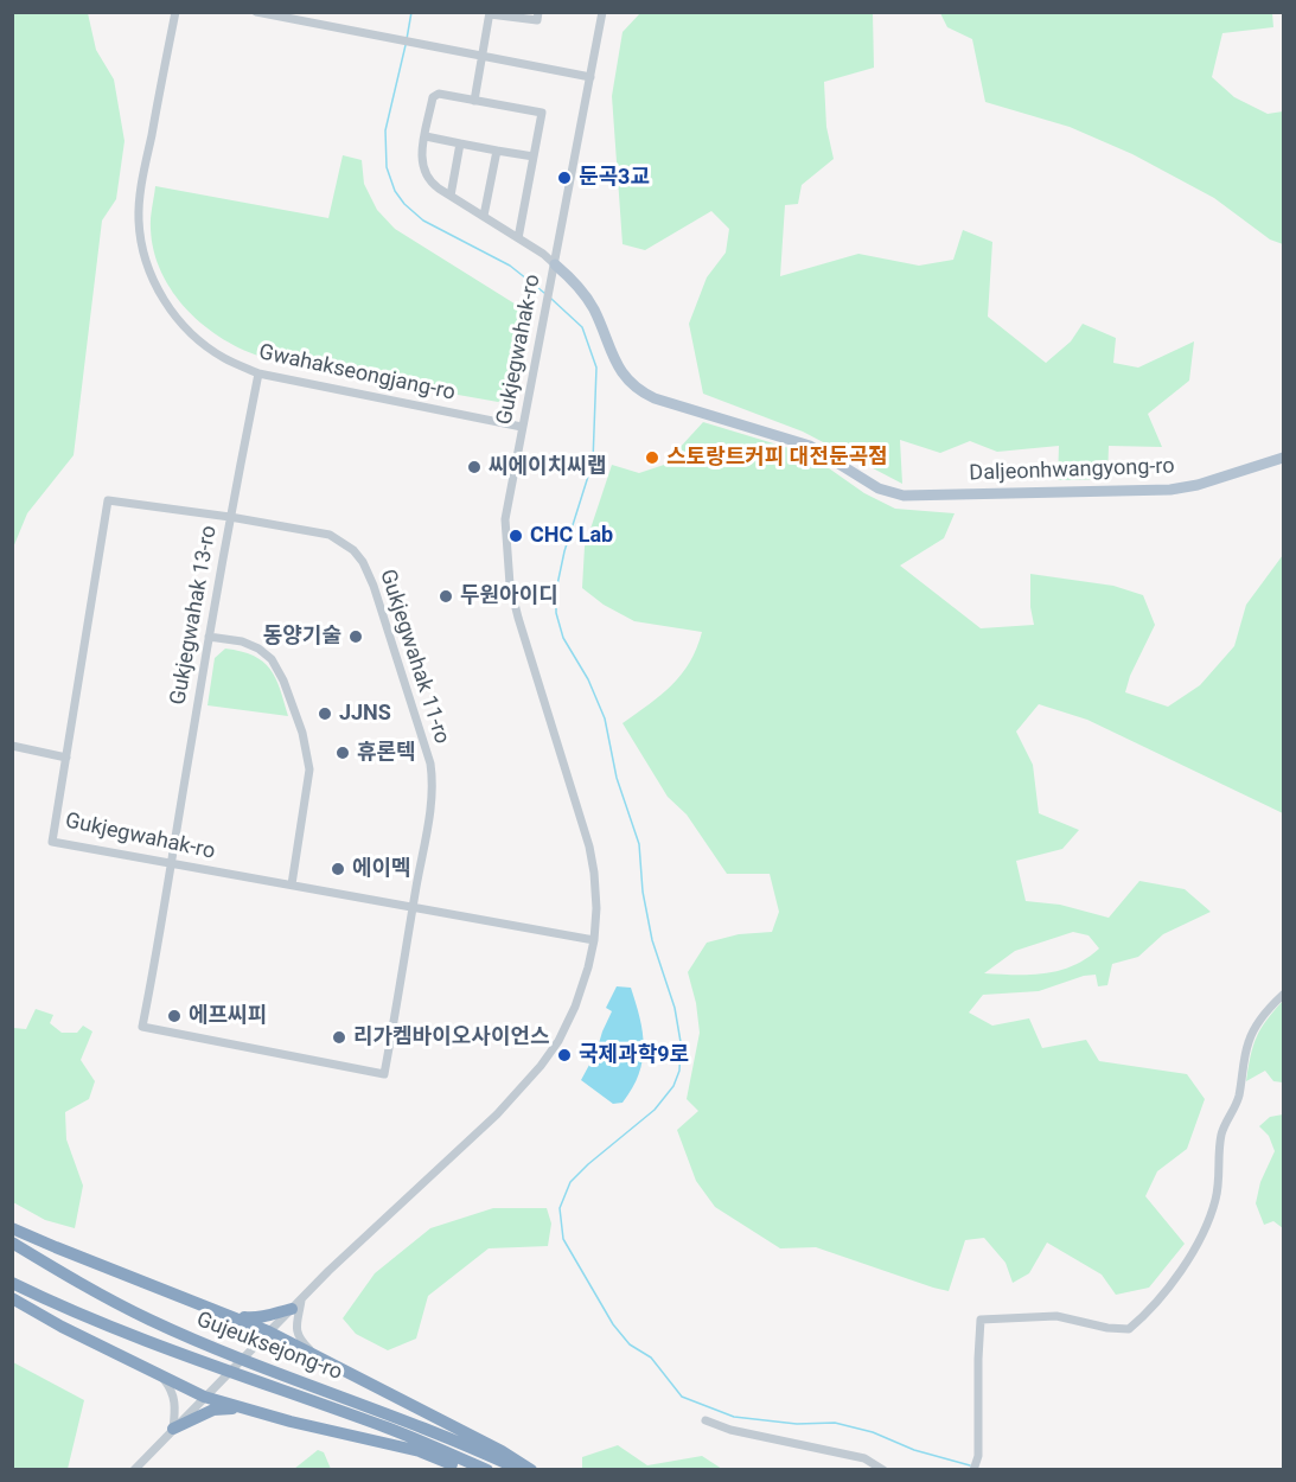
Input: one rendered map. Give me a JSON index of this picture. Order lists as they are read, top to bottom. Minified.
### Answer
{"streets":{"highway":["Gujeuksejong-ro"],"main road":["Daljeonhwangyong-ro"],"street":["Gukjegwahak-ro","Gwahakseongjang-ro","Gukjegwahak 13-ro","Gukjegwahak 11-ro"]},"crossings":[["Gukjegwahak-ro","Gwahakseongjang-ro"],["Gukjegwahak-ro","Daljeonhwangyong-ro"],["Gukjegwahak-ro","Gukjegwahak 13-ro"],["Gukjegwahak-ro","Gukjegwahak 11-ro"],["Gwahakseongjang-ro","Gukjegwahak 13-ro"],["Gukjegwahak 13-ro","Gukjegwahak 11-ro"]],"places":["둔곡3교","스토랑트커피 대전둔곡점","씨에이치씨랩","CHC Lab","두원아이디","동양기술","JJNS","휴론텍","에이멕","에프씨피","리가켐바이오사이언스","국제과학9로"]}
